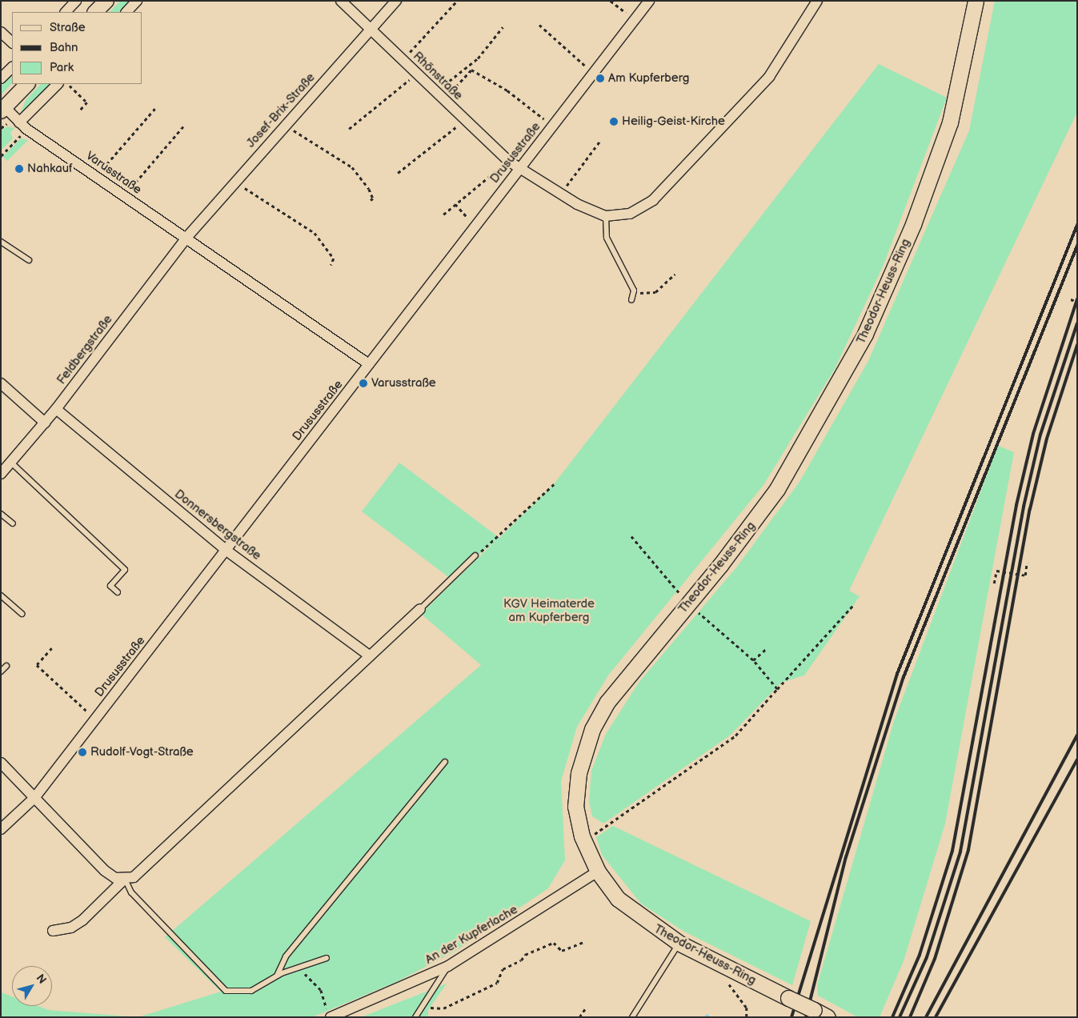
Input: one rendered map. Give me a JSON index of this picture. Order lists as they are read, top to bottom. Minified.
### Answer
{"streets":{"main road":["Theodor-Heuss-Ring"],"street":["Rhönstraße","Josef-Brix-Straße","Drususstraße","Varusstraße","Feldbergstraße","Donnersbergstraße","An der Kupferlache"]},"crossings":[["Rhönstraße","Josef-Brix-Straße"],["Rhönstraße","Drususstraße"],["Josef-Brix-Straße","Varusstraße"],["Josef-Brix-Straße","Feldbergstraße"],["Drususstraße","Varusstraße"],["Drususstraße","Donnersbergstraße"],["Varusstraße","Feldbergstraße"],["Theodor-Heuss-Ring","An der Kupferlache"],["Feldbergstraße","Donnersbergstraße"]],"parks":["KGV Heimaterde am Kupferberg"],"places":["Am Kupferberg","Heilig-Geist-Kirche","Nahkauf","Varusstraße","Rudolf-Vogt-Straße"],"legend":["Straße","Bahn","Park"],"north":"top right"}
